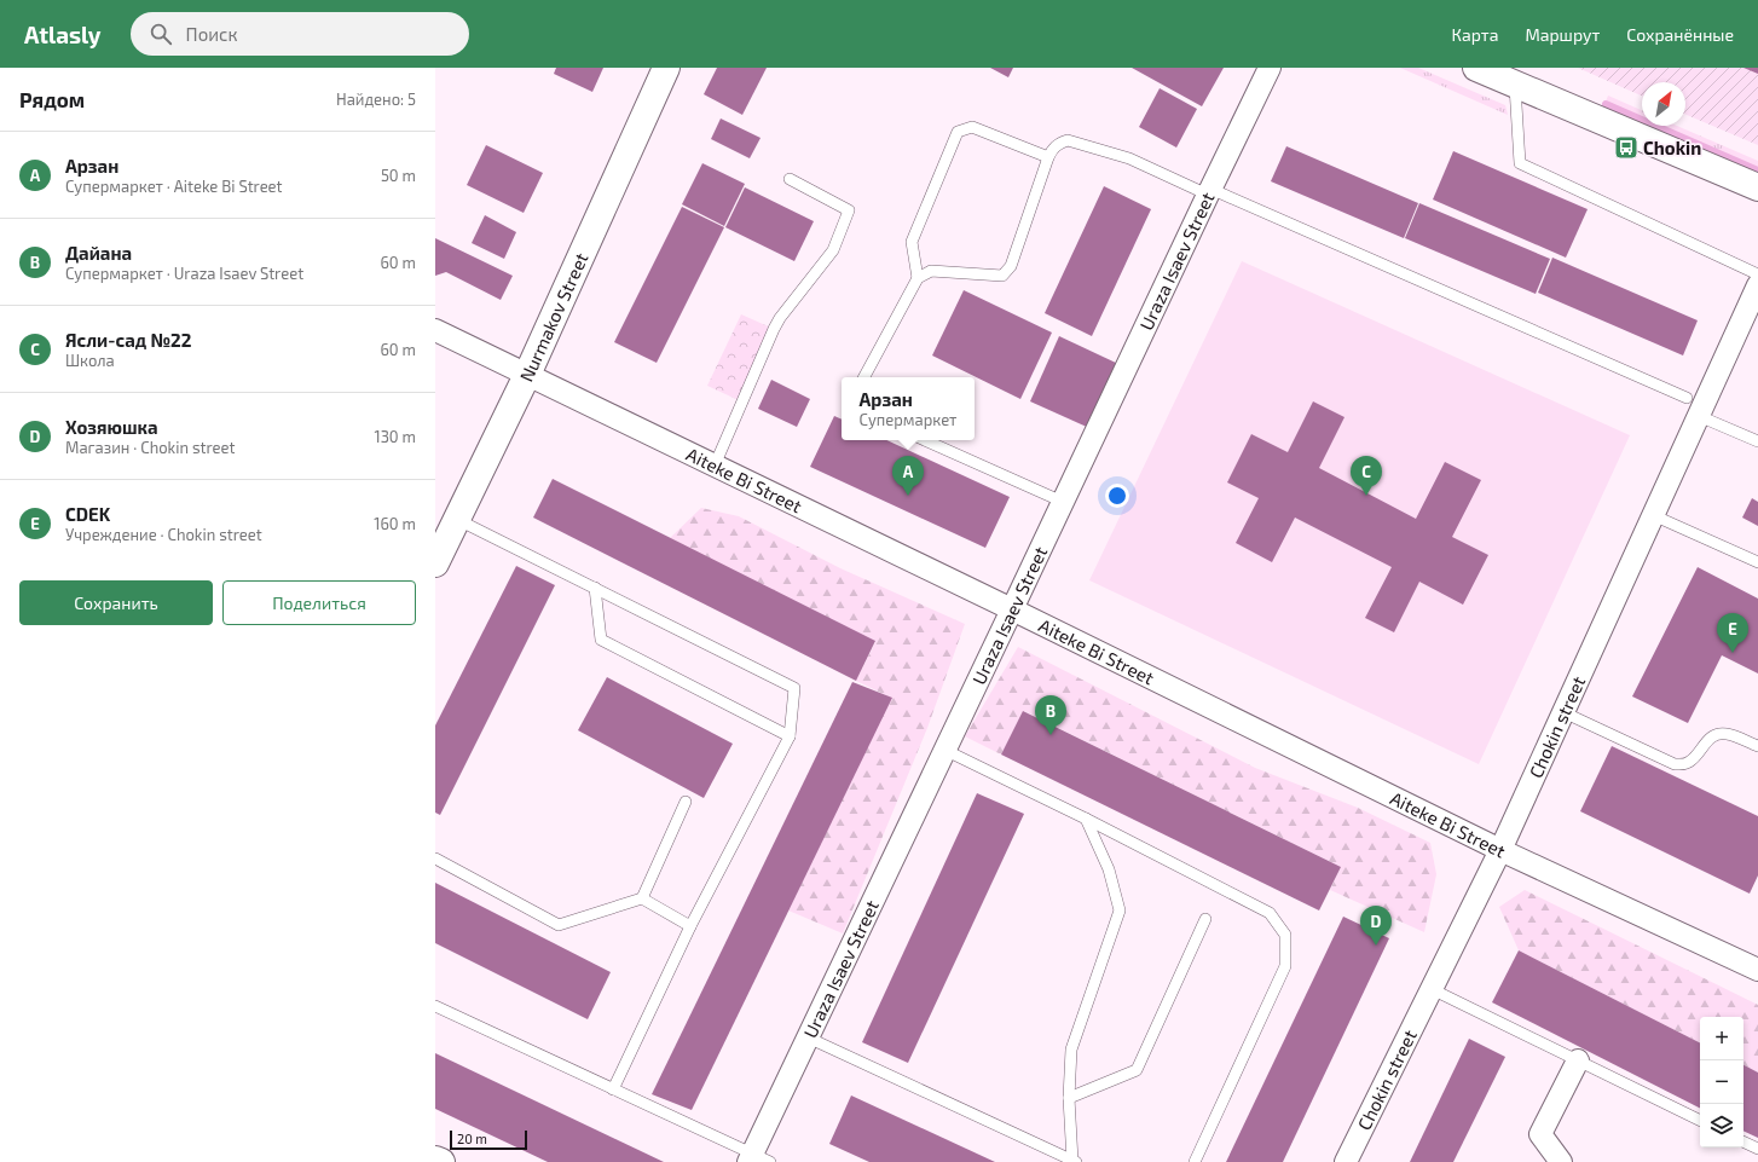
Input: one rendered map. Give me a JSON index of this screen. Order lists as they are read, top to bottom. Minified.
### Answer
{"streets":{"street":["Uraza Isaev Street","Nurmakov Street","Aiteke Bi Street","Chokin street"]},"crossings":[["Uraza Isaev Street","Aiteke Bi Street"],["Nurmakov Street","Aiteke Bi Street"],["Aiteke Bi Street","Chokin street"]],"places":{"bus stop":["Chokin"]},"scale_bar":"20 m","north":"top right","page":{"header":"Atlasly","search":"Поиск","nav":["Карта","Маршрут","Сохранённые"],"heading":["Рядом","Найдено: 5"],"list":[{"mark":"A","name":"Арзан","note":"Супермаркет · Aiteke Bi Street","value":"50 m"},{"mark":"B","name":"Дайана","note":"Супермаркет · Uraza Isaev Street","value":"60 m"},{"mark":"C","name":"Ясли-сад №22","note":"Школа","value":"60 m"},{"mark":"D","name":"Хозяюшка","note":"Магазин · Chokin street","value":"130 m"},{"mark":"E","name":"CDEK","note":"Учреждение · Chokin street","value":"160 m"}],"popup":["Арзан","Супермаркет"],"pins":["A","C","E","B","D"],"buttons":["Сохранить","Поделиться"],"map_buttons":["+","−"],"scale":"20 m"}}
